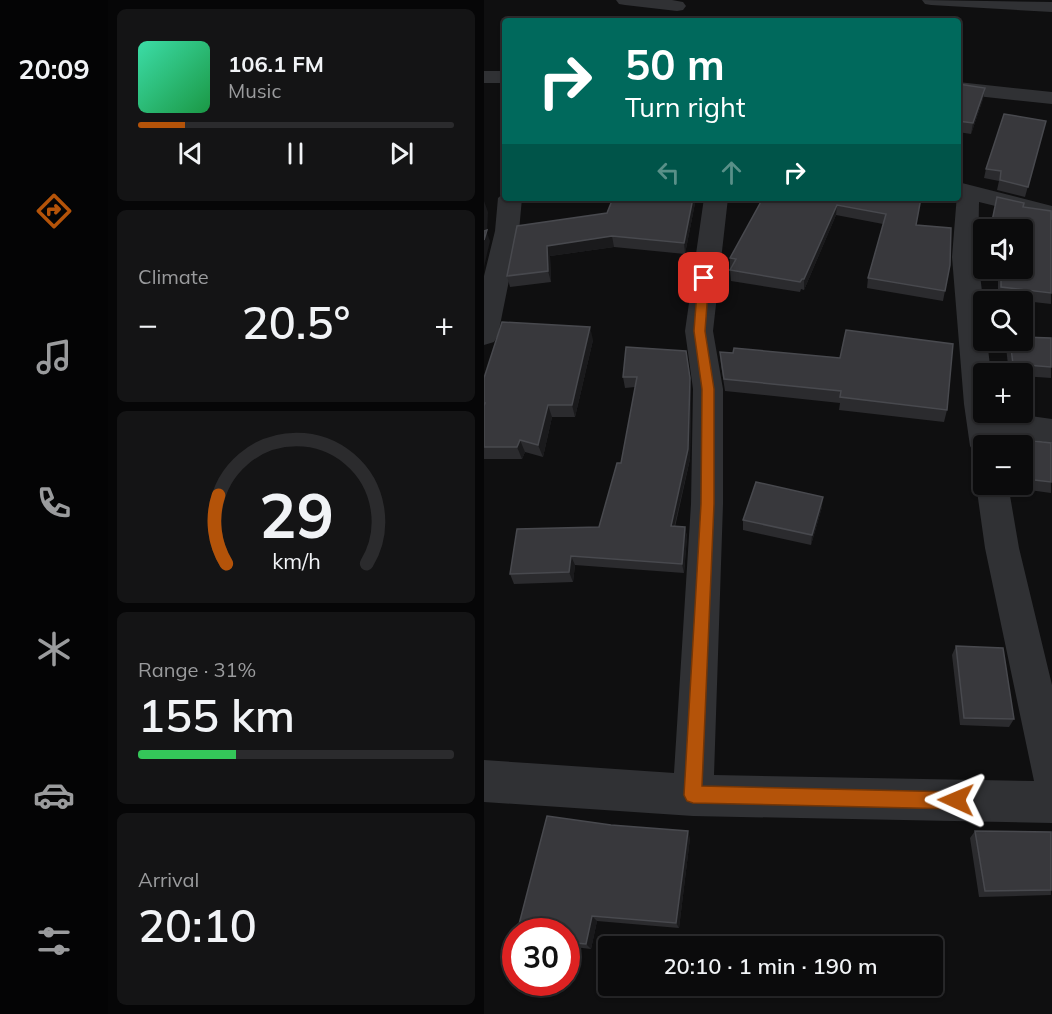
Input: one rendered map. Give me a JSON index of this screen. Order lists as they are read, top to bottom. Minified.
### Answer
{"page":{"tabs":"20:09","turn":["50 m","Turn right"],"song":["106.1 FM","Music"],"tile":["Climate",["Range · 31%","155 km"],["Arrival","20:10"]],"map_buttons":["+","−"],"heat":["−","20.5°","+"],"limit":"30","trip":"20:10 · 1 min · 190 m","gauge":["29","km/h"]}}
